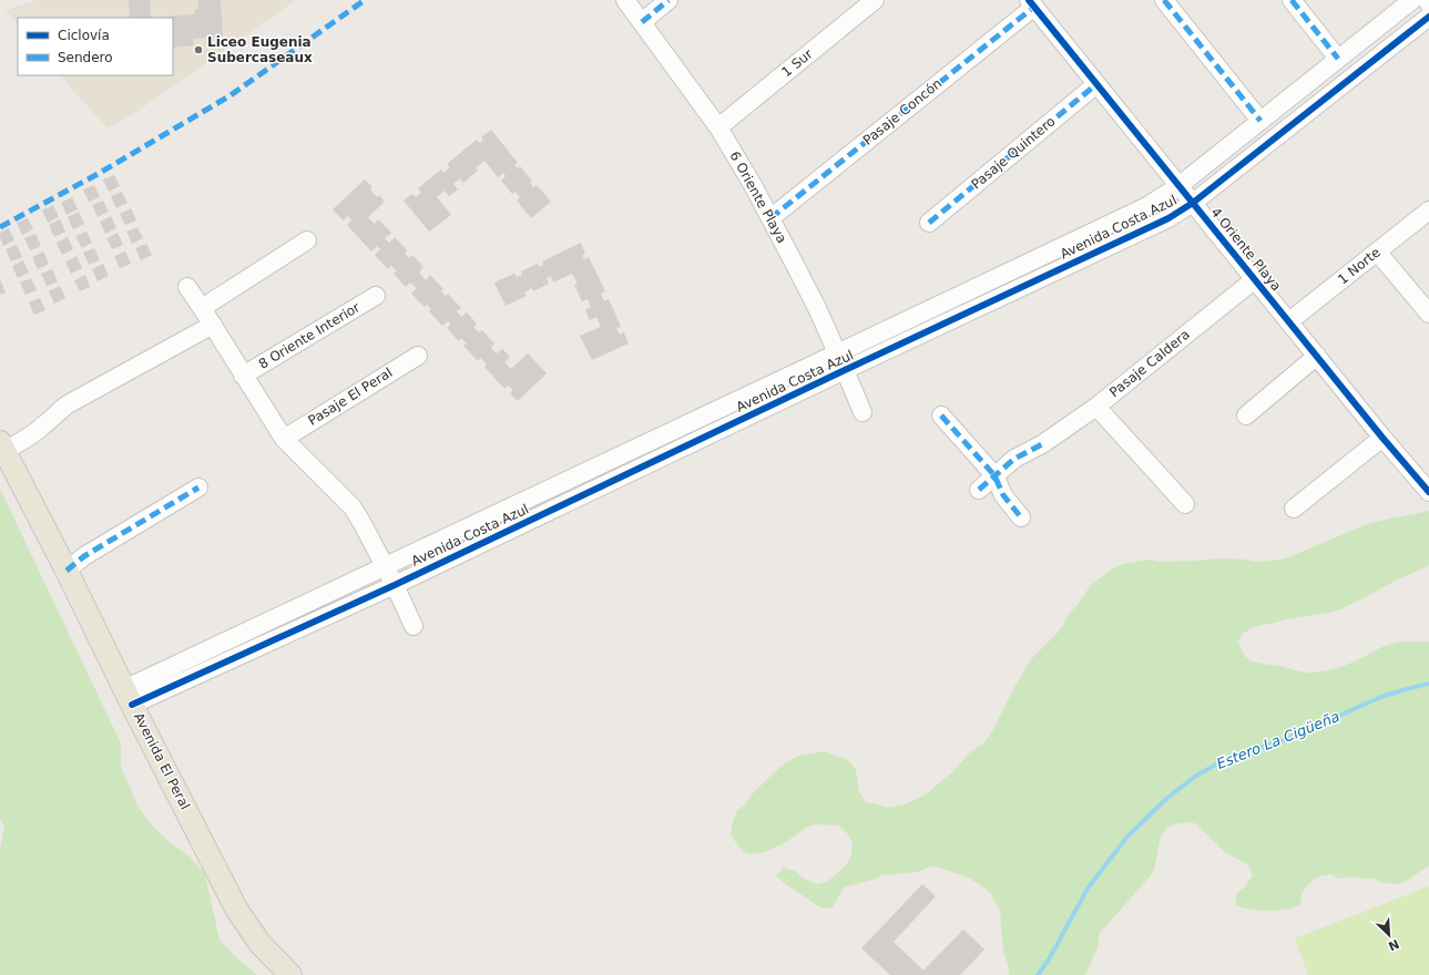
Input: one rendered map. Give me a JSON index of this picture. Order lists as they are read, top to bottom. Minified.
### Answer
{"streets":{"main road":["Avenida El Peral"],"street":["1 Sur","Pasaje Concón","Pasaje Quintero","6 Oriente Playa","Avenida Costa Azul","4 Oriente Playa","1 Norte","8 Oriente Interior","Pasaje Caldera","Pasaje El Peral"]},"crossings":[["1 Sur","6 Oriente Playa"],["Pasaje Concón","6 Oriente Playa"],["Pasaje Concón","4 Oriente Playa"],["Pasaje Quintero","4 Oriente Playa"],["6 Oriente Playa","Avenida Costa Azul"],["Avenida Costa Azul","4 Oriente Playa"],["Avenida Costa Azul","Avenida El Peral"],["4 Oriente Playa","1 Norte"],["4 Oriente Playa","Pasaje Caldera"]],"water":["Estero La Cigüeña"],"places":["Liceo Eugenia Subercaseaux"],"legend":["Ciclovía","Sendero"],"north":"bottom right"}
